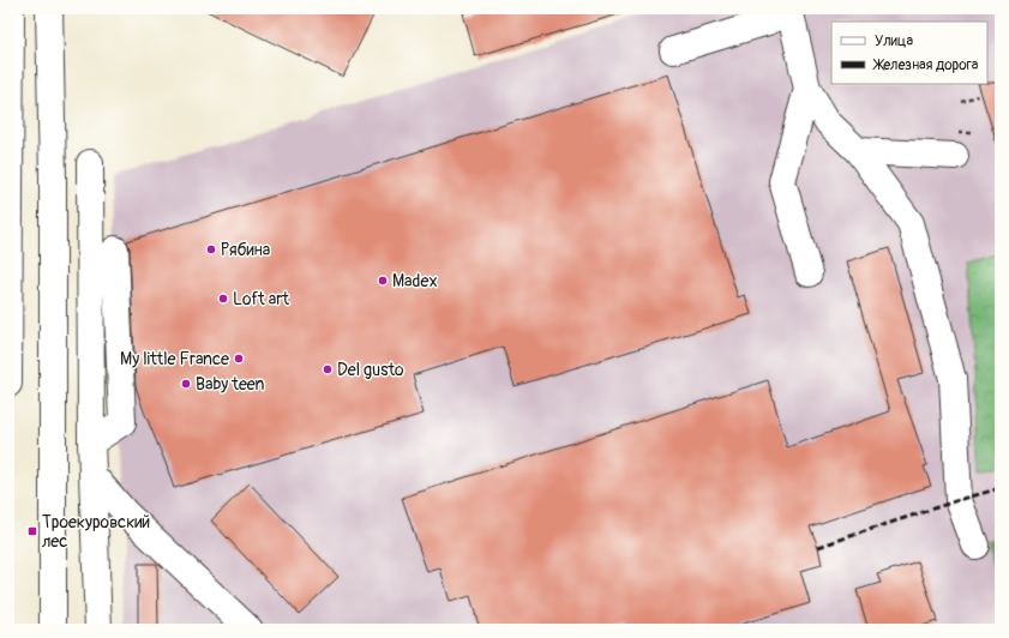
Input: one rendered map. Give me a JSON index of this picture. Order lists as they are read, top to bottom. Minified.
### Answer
{"places":{"other":["Рябина","Madex","Loft art","My little France","Del gusto","Baby teen"],"transit":["Троекуровский лес"]},"legend":["Улица","Железная дорога"]}
